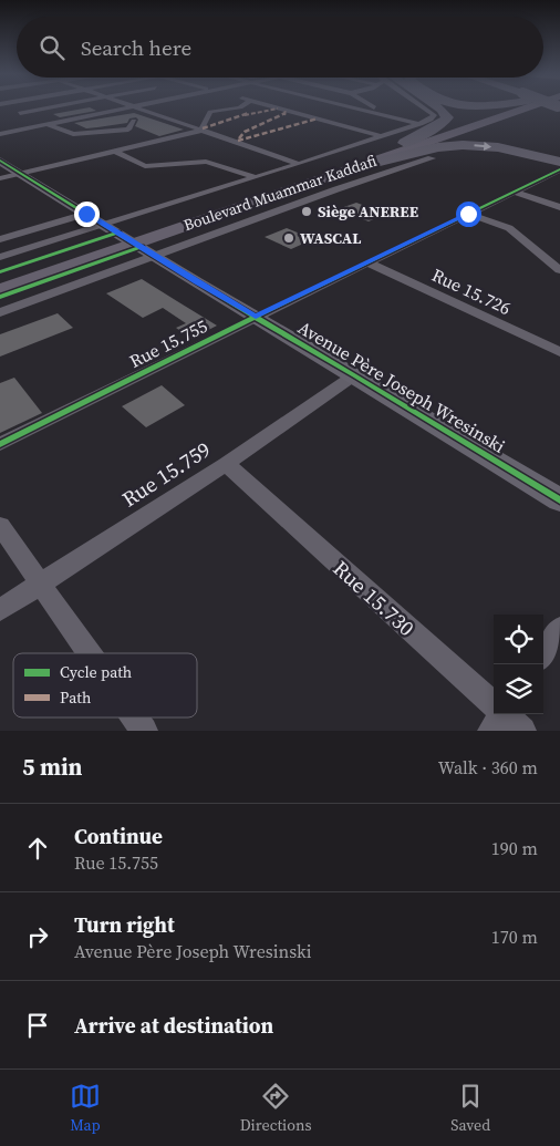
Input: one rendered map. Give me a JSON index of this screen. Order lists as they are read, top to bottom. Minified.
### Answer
{"streets":{"main road":["Boulevard Muammar Kaddafi"],"street":["Rue 15.726","Rue 15.755","Avenue Père Joseph Wresinski","Rue 15.759","Rue 15.730"]},"crossings":[["Boulevard Muammar Kaddafi","Avenue Père Joseph Wresinski"],["Rue 15.726","Rue 15.755"],["Rue 15.755","Avenue Père Joseph Wresinski"],["Avenue Père Joseph Wresinski","Rue 15.759"],["Rue 15.759","Rue 15.730"]],"places":["Siège ANEREE","WASCAL"],"legend":["Cycle path","Path"],"page":{"search":"Search here","heading":["5 min","Walk · 360 m"],"list":[["Continue","Rue 15.755","190 m"],["Turn right","Avenue Père Joseph Wresinski","170 m"],"Arrive at destination"],"nav":["Map","Directions","Saved"]}}
